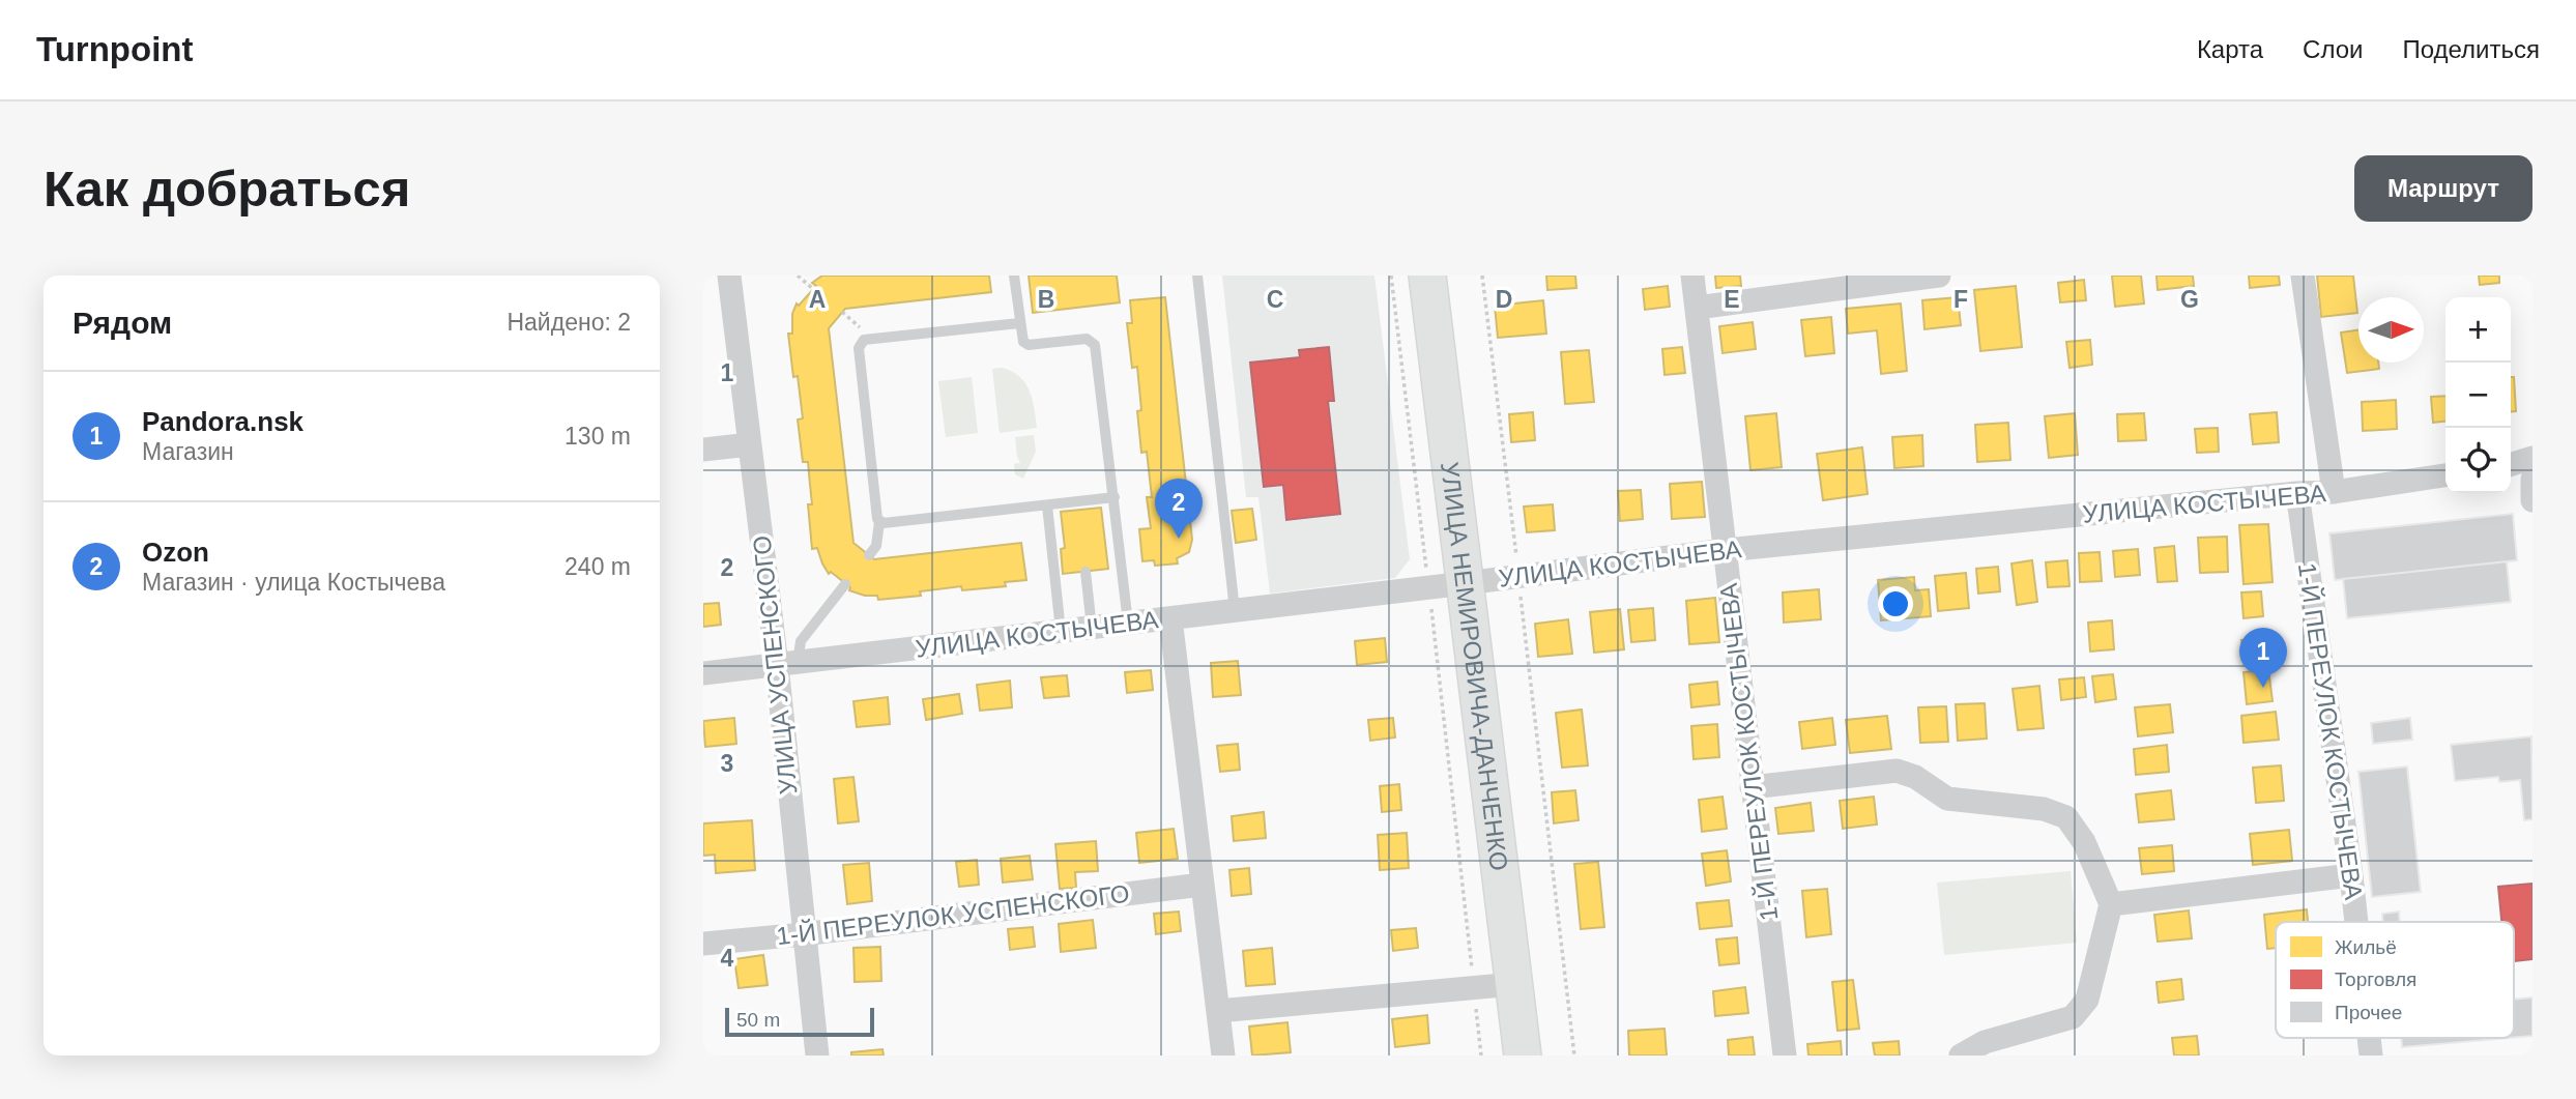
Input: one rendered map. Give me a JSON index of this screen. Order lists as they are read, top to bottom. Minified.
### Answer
{"streets":{"main road":["УЛИЦА НЕМИРОВИЧА-ДАНЧЕНКО"],"street":["УЛИЦА КОСТЫЧЕВА","УЛИЦА УСПЕНСКОГО","1-Й ПЕРЕУЛОК КОСТЫЧЕВА","1-Й ПЕРЕУЛОК УСПЕНСКОГО"]},"crossings":[["УЛИЦА КОСТЫЧЕВА","УЛИЦА УСПЕНСКОГО"],["УЛИЦА КОСТЫЧЕВА","УЛИЦА НЕМИРОВИЧА-ДАНЧЕНКО"],["УЛИЦА КОСТЫЧЕВА","1-Й ПЕРЕУЛОК КОСТЫЧЕВА"],["УЛИЦА УСПЕНСКОГО","1-Й ПЕРЕУЛОК УСПЕНСКОГО"]],"legend":["Жильё","Торговля","Прочее"],"scale_bar":"50 m","north":"right","page":{"header":"Turnpoint","nav":["Карта","Слои","Поделиться"],"buttons":"Маршрут","title":"Как добраться","heading":["Рядом","Найдено: 2"],"map_buttons":["+","−"],"list":[{"mark":"1","name":"Pandora.nsk","note":"Магазин","value":"130 m"},{"mark":"2","name":"Ozon","note":"Магазин · улица Костычева","value":"240 m"}],"pins":["2","1"],"scale":"50 m"},"grid":{"columns":["A","B","C","D","E","F","G"],"rows":["1","2","3","4"]}}
